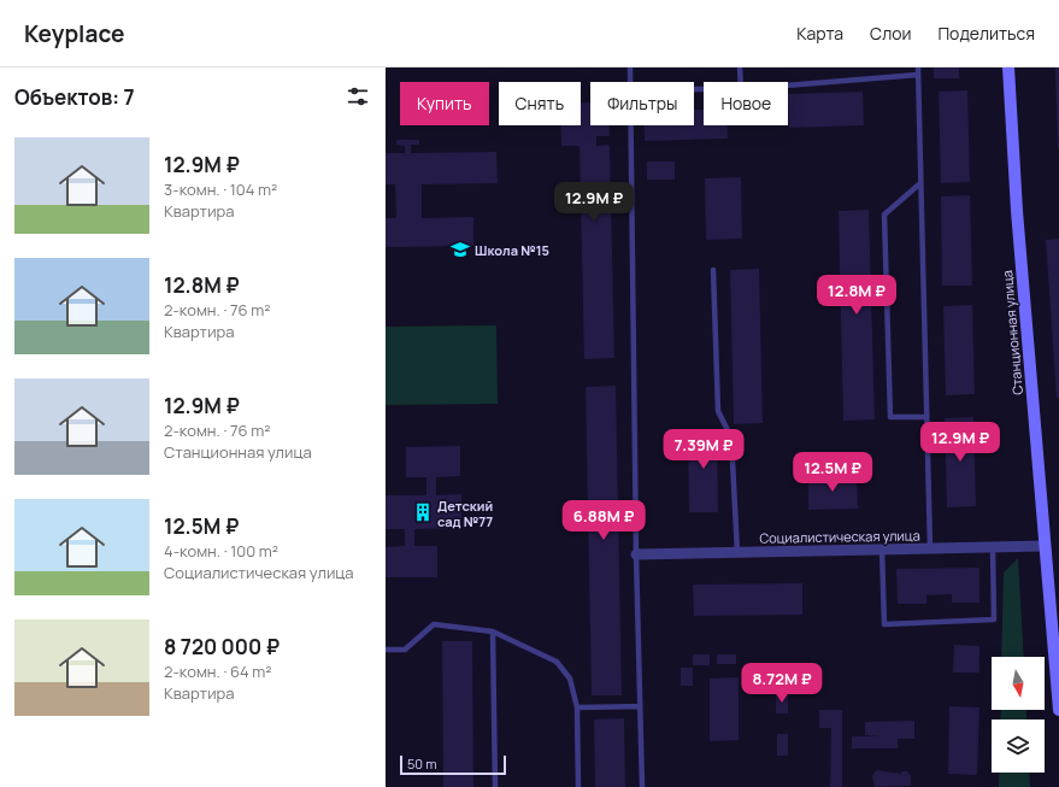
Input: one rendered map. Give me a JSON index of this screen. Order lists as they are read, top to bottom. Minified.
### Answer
{"streets":{"main road":["Станционная улица"],"street":["Социалистическая улица"]},"crossings":[["Станционная улица","Социалистическая улица"]],"places":{"school or university":["Школа №15"],"building":["Детский сад №77"]},"scale_bar":"50 m","north":"bottom","page":{"header":"Keyplace","nav":["Карта","Слои","Поделиться"],"heading":"Объектов: 7","chip":["Купить","Снять","Фильтры","Новое"],"list":[{"name":"12.9M ₽","note":"3-комн. · 104 m² · Квартира"},{"name":"12.8M ₽","note":"2-комн. · 76 m² · Квартира"},{"name":"12.9M ₽","note":"2-комн. · 76 m² · Станционная улица"},{"name":"12.5M ₽","note":"4-комн. · 100 m² · Социалистическая улица"},{"name":"8 720 000 ₽","note":"2-комн. · 64 m² · Квартира"}],"price":["12.9M ₽","12.8M ₽","12.9M ₽","7.39M ₽","12.5M ₽","6.88M ₽","8.72M ₽"],"scale":"50 m"}}
